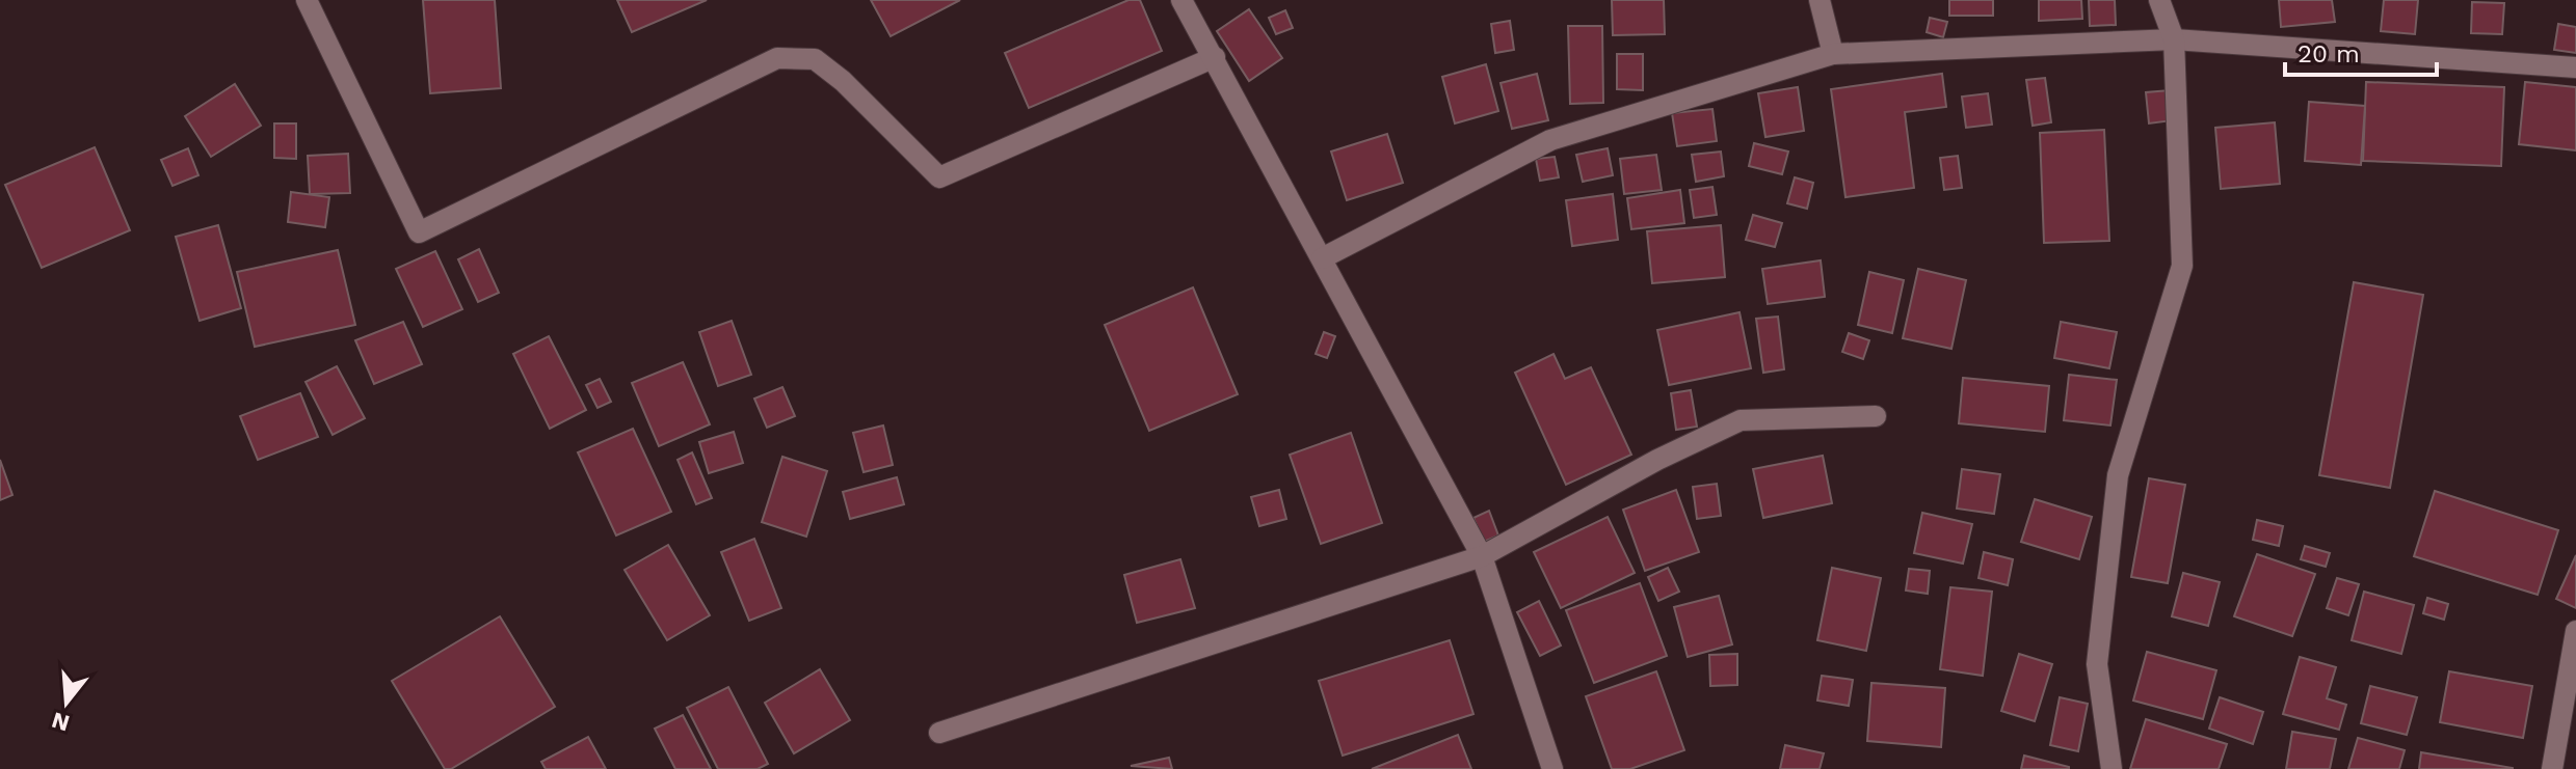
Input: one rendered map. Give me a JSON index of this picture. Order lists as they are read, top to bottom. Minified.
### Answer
{"scale_bar":"20 m","north":"bottom"}
